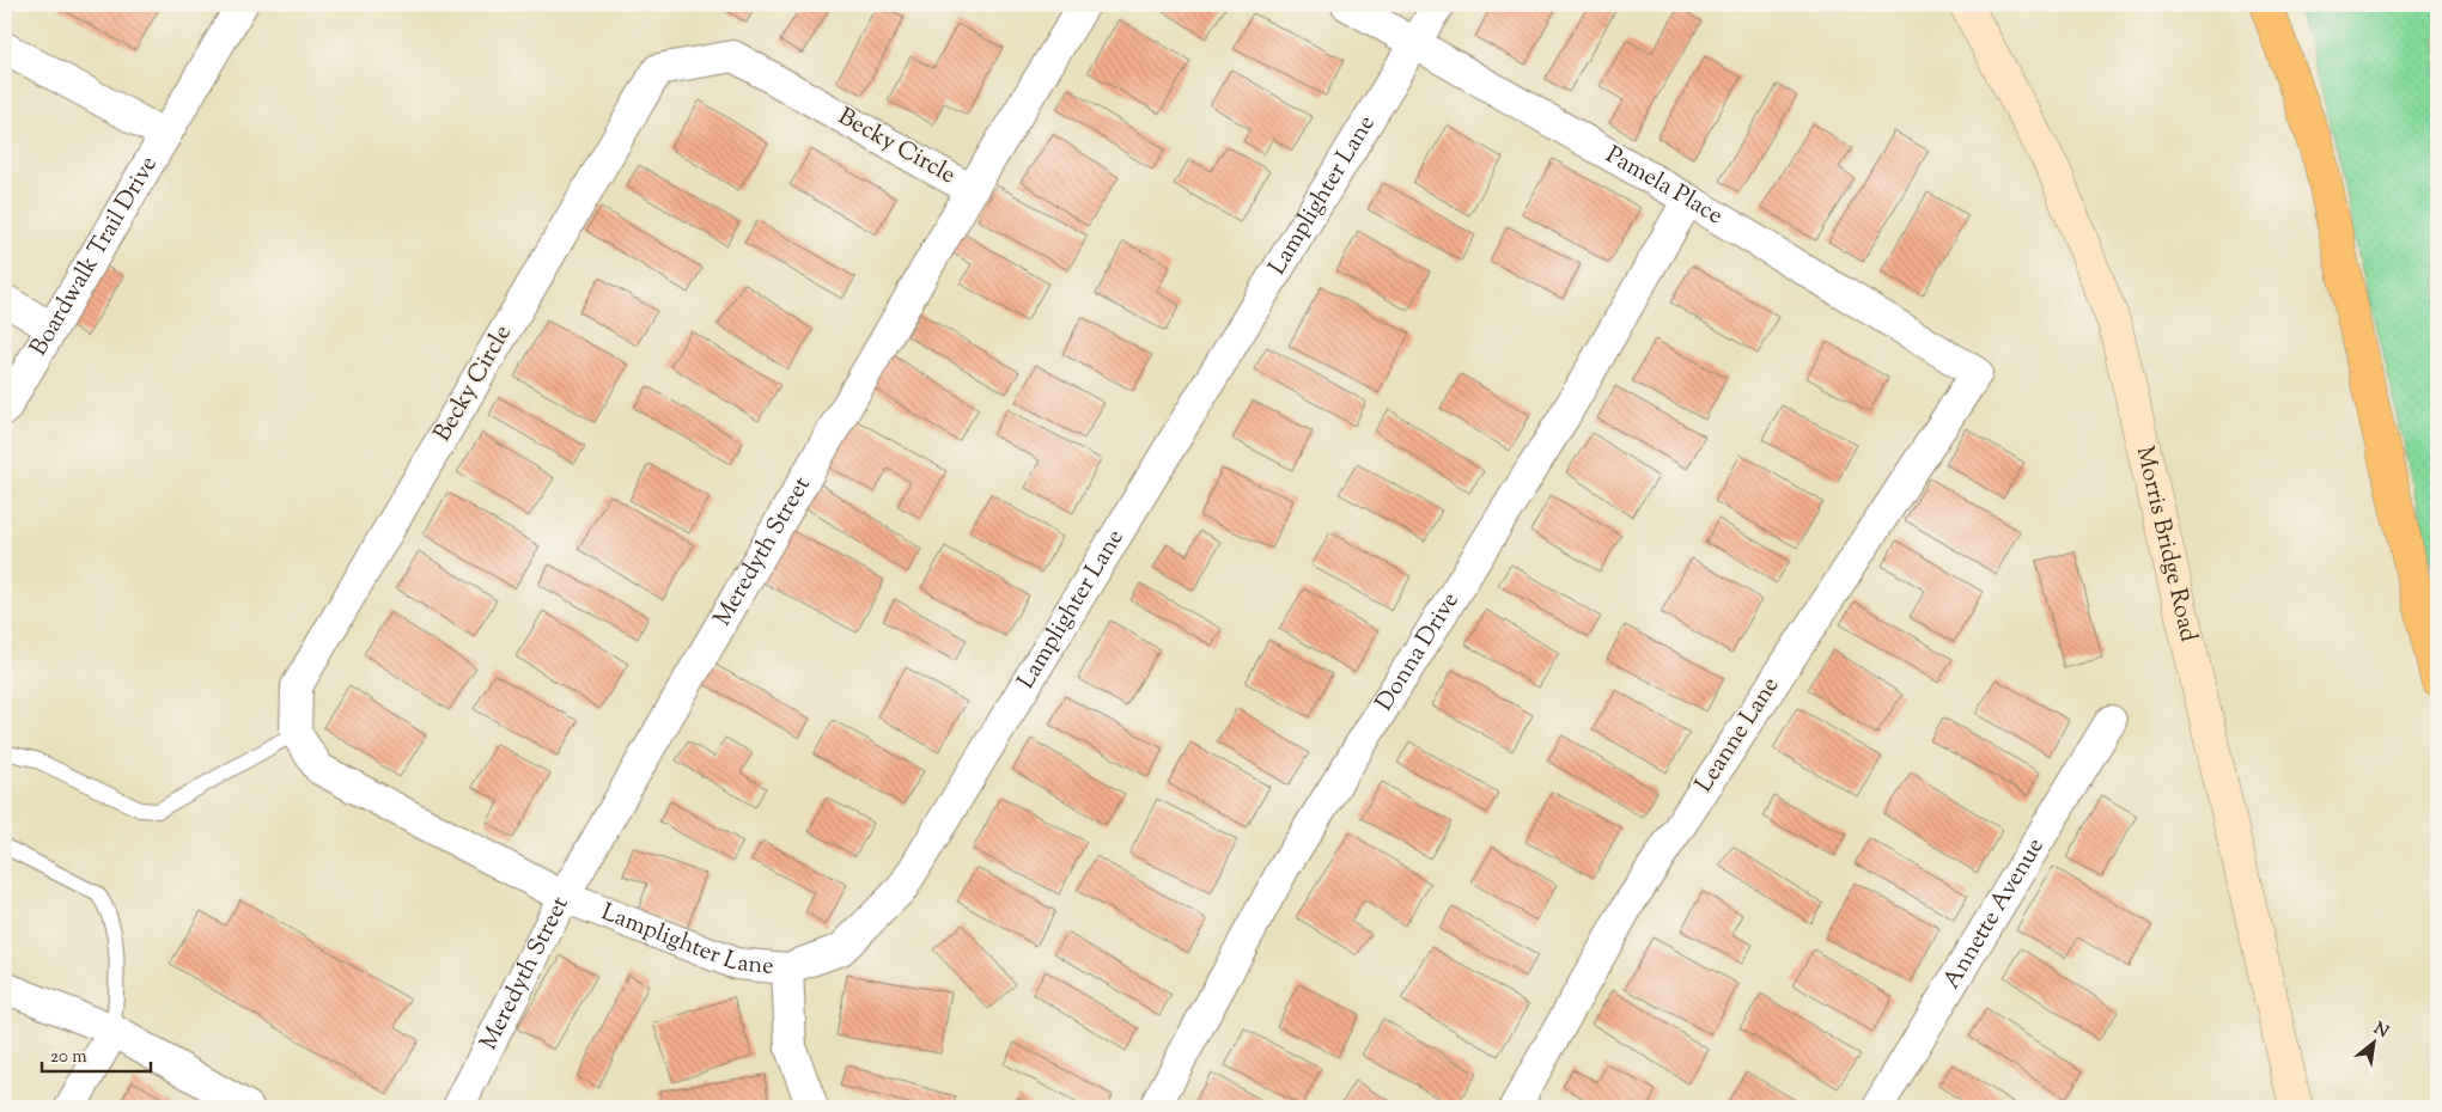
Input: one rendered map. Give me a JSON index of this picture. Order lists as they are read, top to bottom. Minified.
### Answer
{"streets":{"street":["Becky Circle","Pamela Place","Lamplighter Lane","Boardwalk Trail Drive","Morris Bridge Road","Meredyth Street","Donna Drive","Leanne Lane","Annette Avenue"]},"crossings":[["Becky Circle","Meredyth Street"],["Pamela Place","Lamplighter Lane"],["Pamela Place","Donna Drive"],["Pamela Place","Leanne Lane"],["Lamplighter Lane","Meredyth Street"]],"scale_bar":"20 m","north":"top right"}
